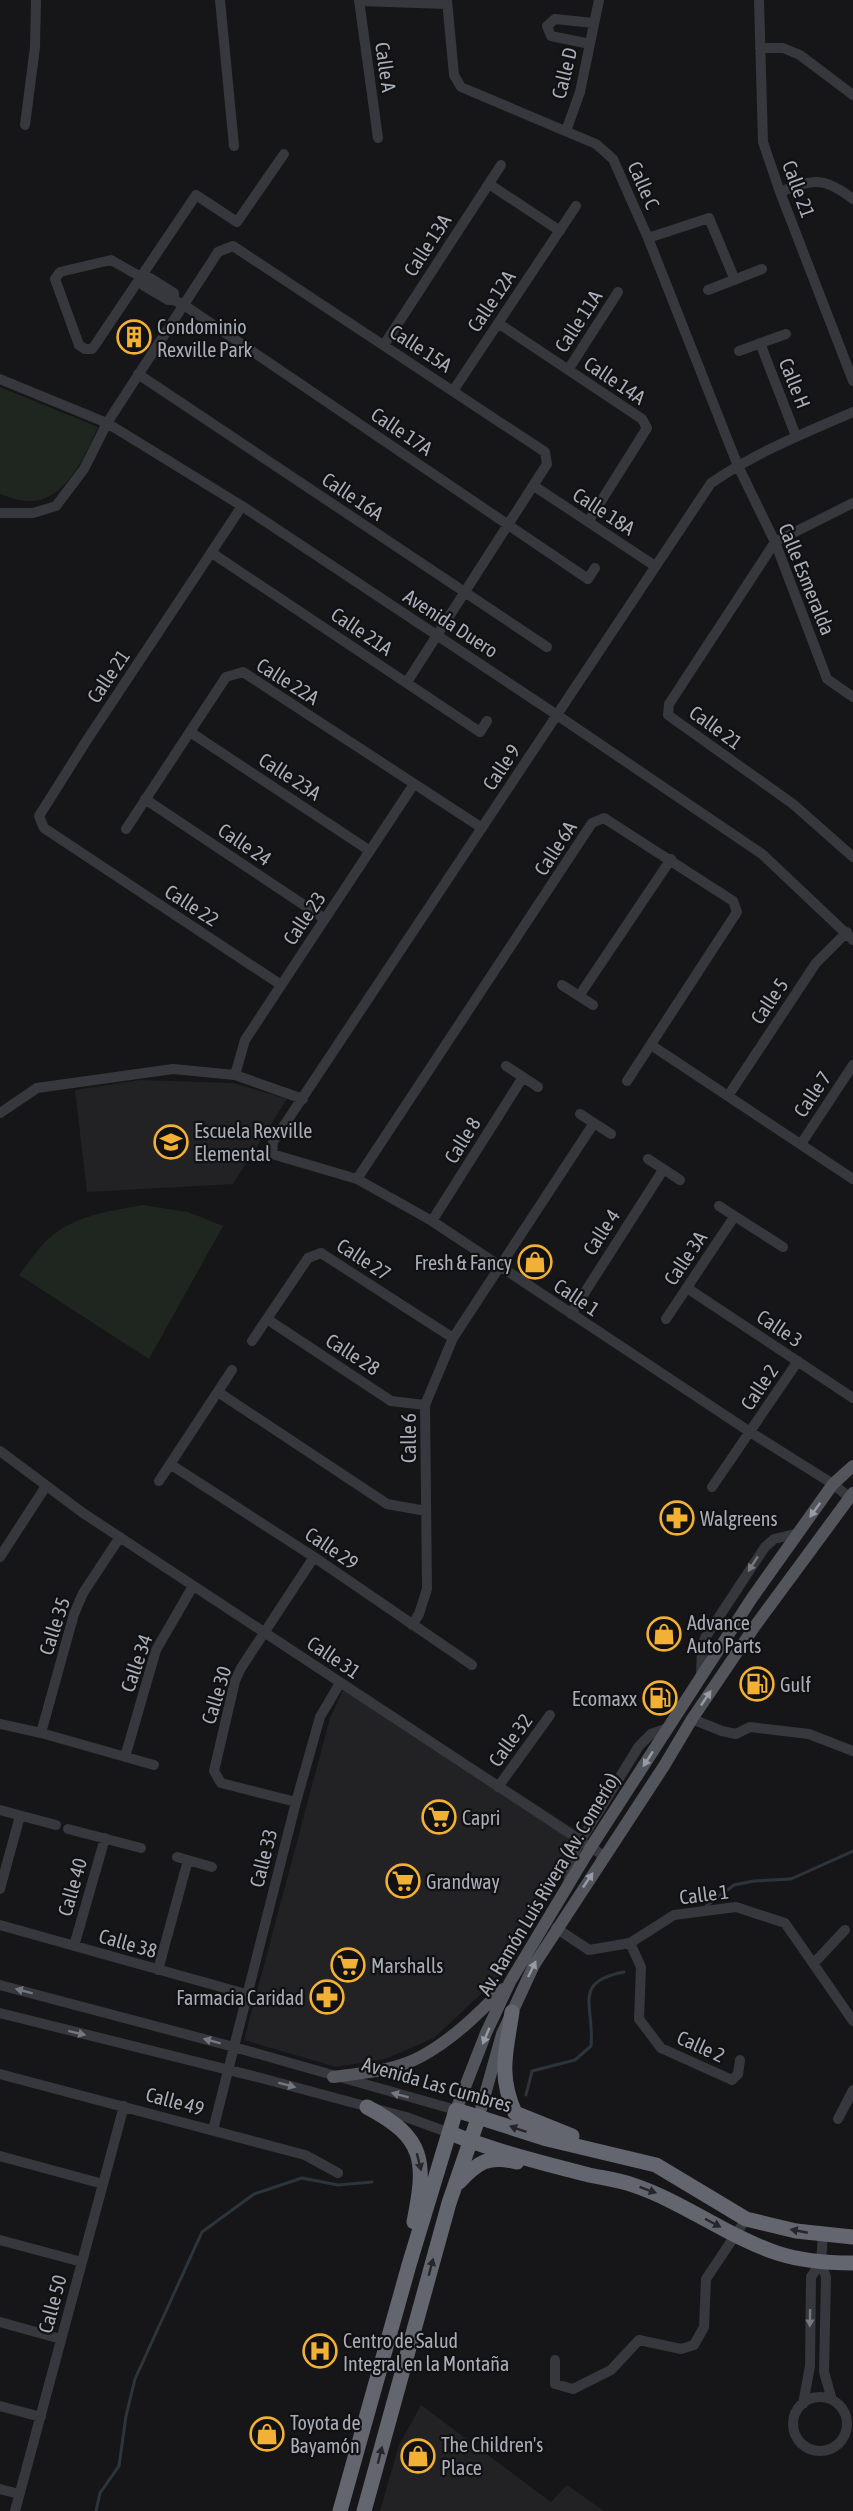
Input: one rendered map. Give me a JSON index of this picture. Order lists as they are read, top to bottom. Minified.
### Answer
{"streets":{"highway":["Av. Ramón Luis Rivera (Av. Comerío)","Avenida Las Cumbres"],"street":["Calle A","Calle D","Calle C","Calle 21","Calle 13A","Calle 12A","Calle 11A","Calle 15A","Calle 14A","Calle H","Calle 17A","Calle 16A","Calle 18A","Calle Esmeralda","Avenida Duero","Calle 21A","Calle 22A","Calle 9","Calle 23A","Calle 24","Calle 6A","Calle 22","Calle 23","Calle 5","Calle 7","Calle 8","Calle 4","Calle 3A","Calle 27","Calle 1","Calle 3","Calle 28","Calle 2","Calle 6","Calle 29","Calle 35","Calle 31","Calle 34","Calle 30","Calle 32","Calle 33","Calle 40","Calle 38","Calle 49","Calle 50"]},"crossings":[["Calle D","Calle C"],["Calle C","Calle Esmeralda"],["Calle C","Calle 9"],["Calle 21","Calle Esmeralda"],["Calle 21","Avenida Duero"],["Calle 21","Calle 21A"],["Calle 21","Calle 22"],["Calle 13A","Calle 15A"],["Calle 12A","Calle 15A"],["Calle 12A","Calle 14A"],["Calle 11A","Calle 14A"],["Calle 15A","Calle 17A"],["Calle 15A","Calle 16A"],["Calle 15A","Calle 18A"],["Calle 15A","Avenida Duero"],["Calle 15A","Calle 21A"],["Calle 14A","Calle 18A"],["Calle H","Calle 9"],["Calle 18A","Calle 9"],["Calle Esmeralda","Calle 9"],["Avenida Duero","Calle 9"],["Avenida Duero","Calle 5"],["Calle 22A","Calle 9"],["Calle 22A","Calle 23A"],["Calle 22A","Calle 24"],["Calle 22A","Calle 23"],["Calle 9","Calle 1"],["Calle 23A","Calle 23"],["Calle 24","Calle 23"],["Calle 6A","Calle 1"],["Calle 22","Calle 23"],["Calle 8","Calle 1"],["Calle 4","Calle 1"],["Calle 3A","Calle 3"],["Calle 27","Calle 28"],["Calle 27","Calle 6"],["Calle 1","Calle 2"],["Calle 1","Calle 6"],["Calle 1","Av. Ramón Luis Rivera (Av. Comerío)"],["Calle 3","Calle 2"],["Calle 28","Calle 6"],["Calle 6","Calle 29"],["Calle 29","Calle 30"],["Calle 35","Calle 31"],["Calle 31","Calle 34"],["Calle 31","Calle 30"],["Calle 31","Calle 32"],["Calle 31","Calle 33"],["Calle 31","Av. Ramón Luis Rivera (Av. Comerío)"],["Calle 30","Calle 33"],["Calle 33","Calle 38"],["Calle 33","Avenida Las Cumbres"],["Calle 33","Calle 49"],["Av. Ramón Luis Rivera (Av. Comerío)","Avenida Las Cumbres"],["Calle 40","Calle 38"],["Calle 49","Calle 50"]],"places":{"building":["Condominio Rexville Park"],"school or university":["Escuela Rexville Elemental"],"shop":["Fresh & Fancy","Advance Auto Parts","Toyota de Bayamón","The Children's Place"],"pharmacy":["Walgreens","Farmacia Caridad"],"fuel station":["Gulf","Ecomaxx"],"supermarket":["Capri","Grandway","Marshalls"],"hospital":["Centro de Salud Integral en la Montaña"]}}
